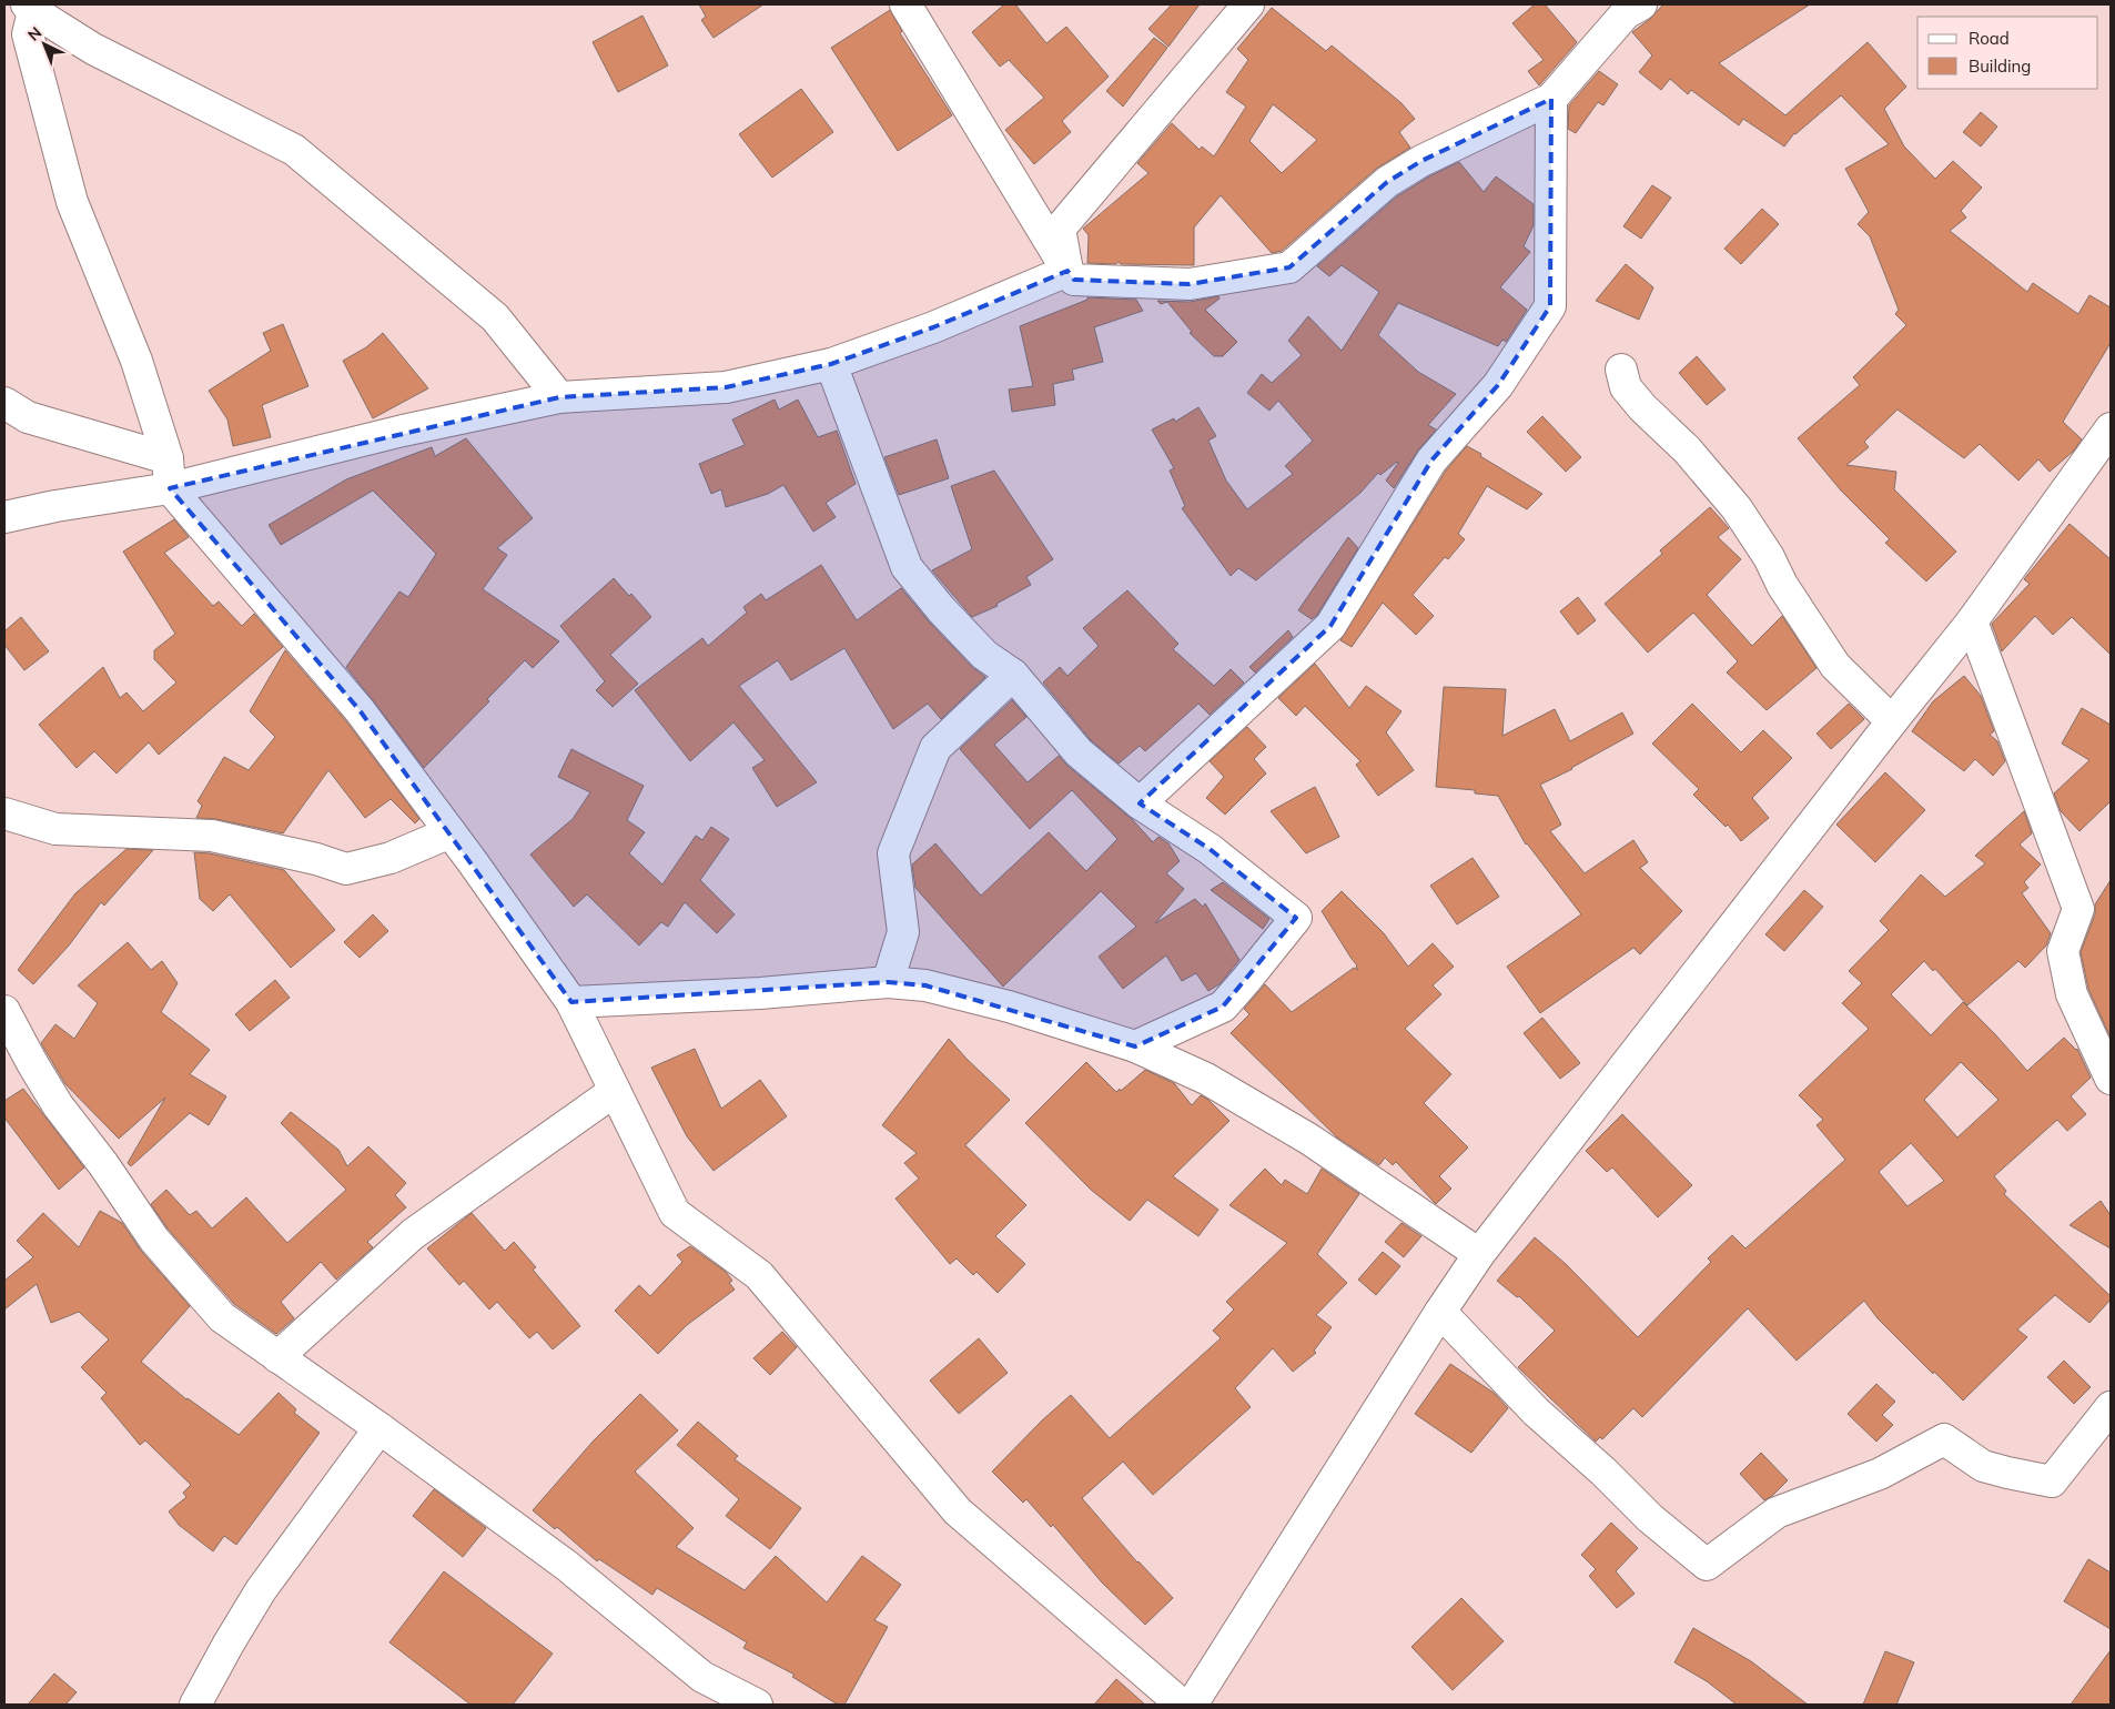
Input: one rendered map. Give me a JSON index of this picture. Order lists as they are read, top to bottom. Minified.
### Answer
{"legend":["Road","Building"],"north":"top left"}
